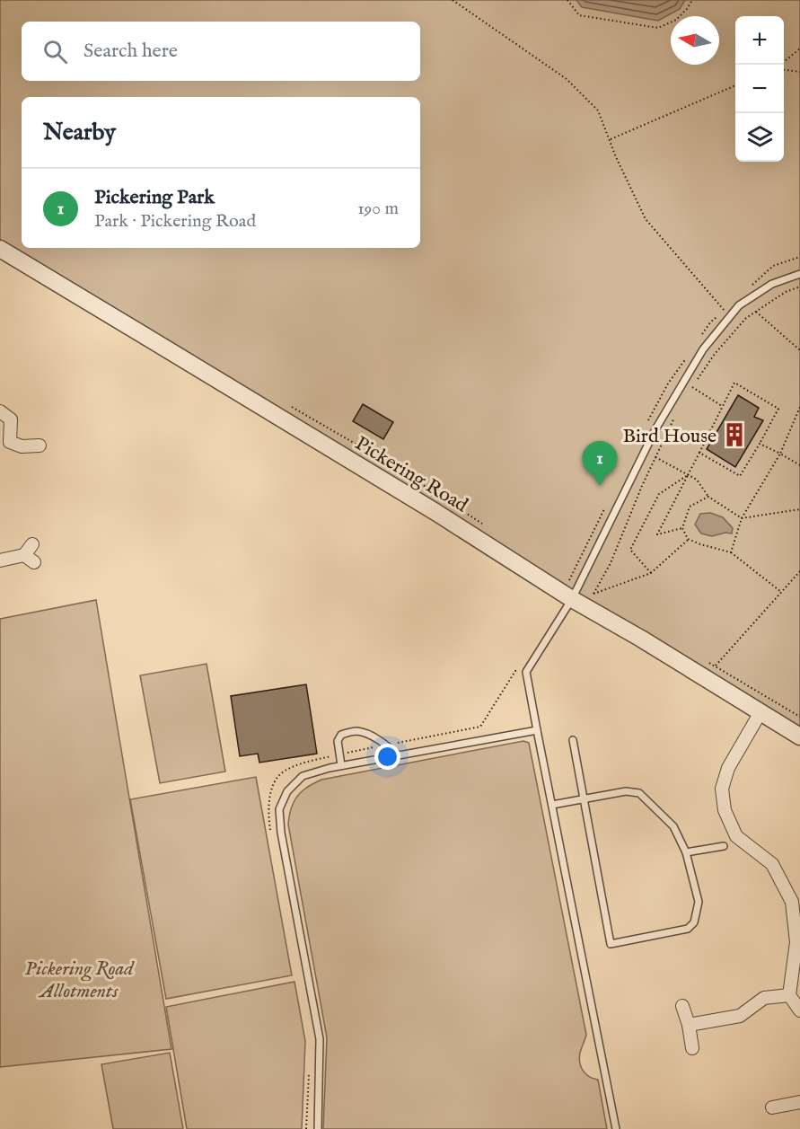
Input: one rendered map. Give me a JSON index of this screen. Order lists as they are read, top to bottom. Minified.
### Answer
{"streets":{"street":["Pickering Road"]},"parks":["Pickering Road Allotments"],"places":{"building":["Bird House"]},"north":"left","page":{"map_buttons":["+","−"],"search":"Search here","heading":"Nearby","list":[{"mark":"1","name":"Pickering Park","note":"Park · Pickering Road","value":"190 m"}],"pins":"1"}}
